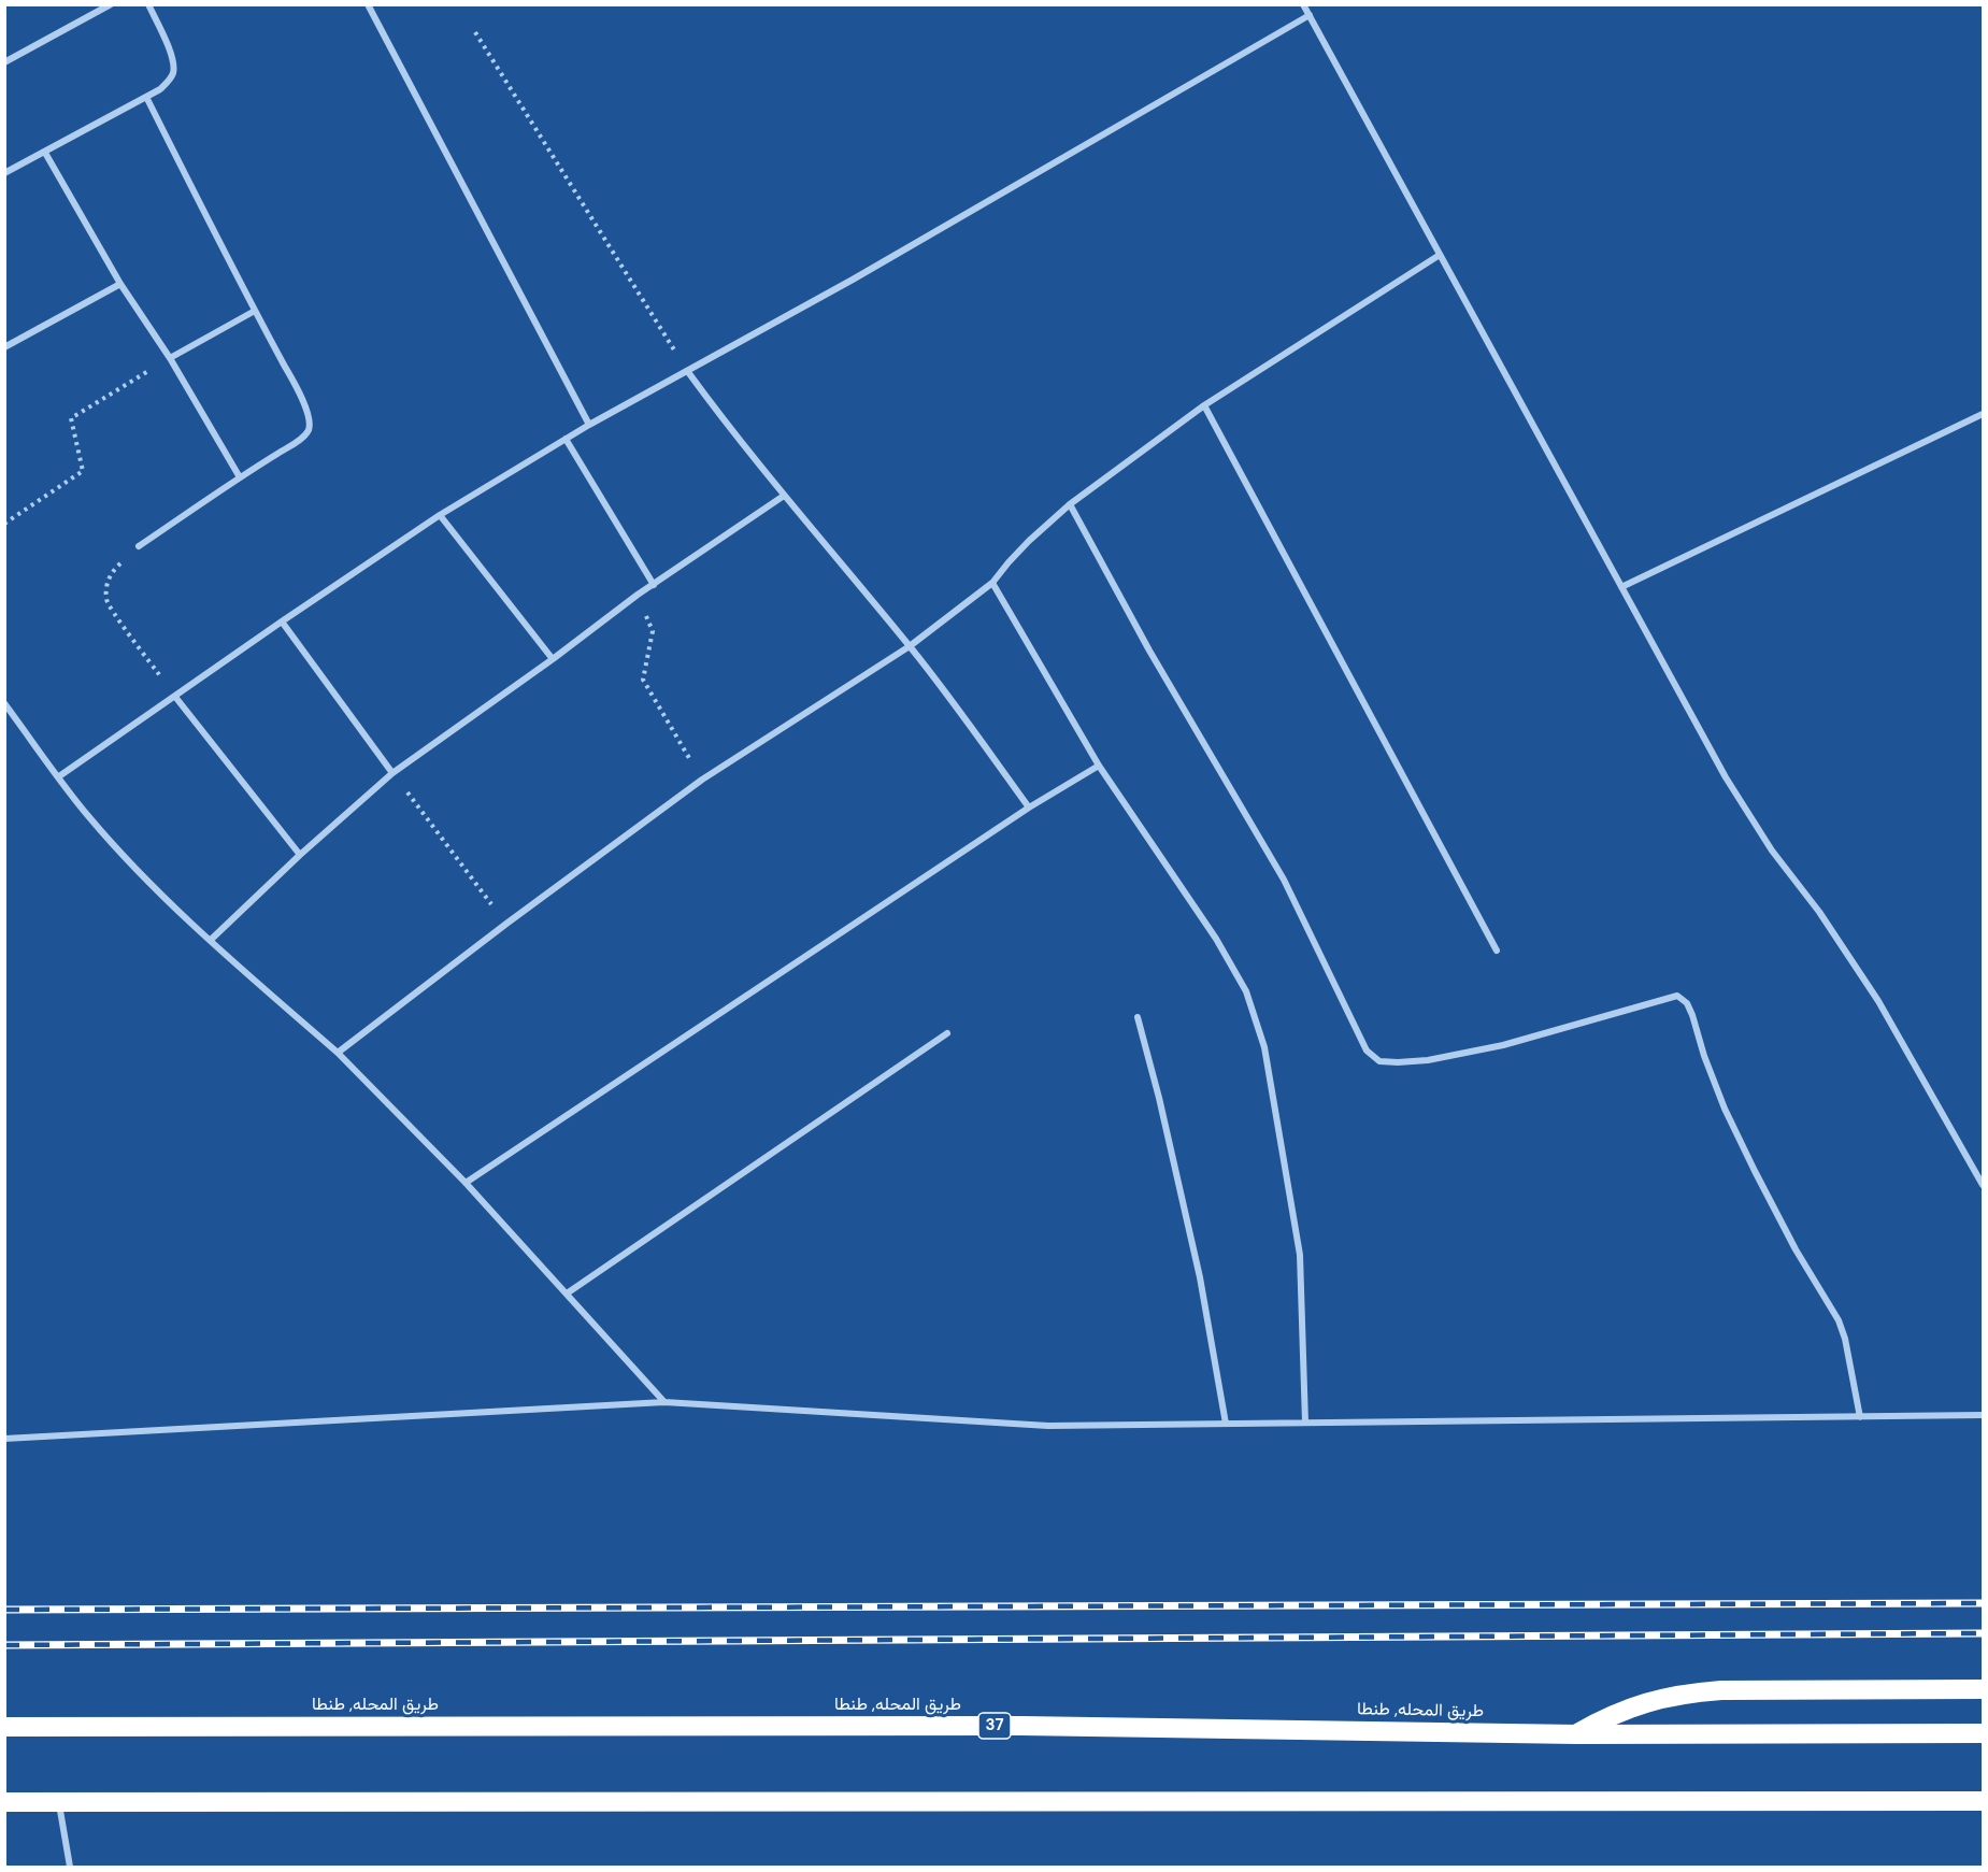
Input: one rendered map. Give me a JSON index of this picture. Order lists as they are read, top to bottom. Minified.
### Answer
{"streets":{"highway":["طريق المحله, طنطا","37"]}}
